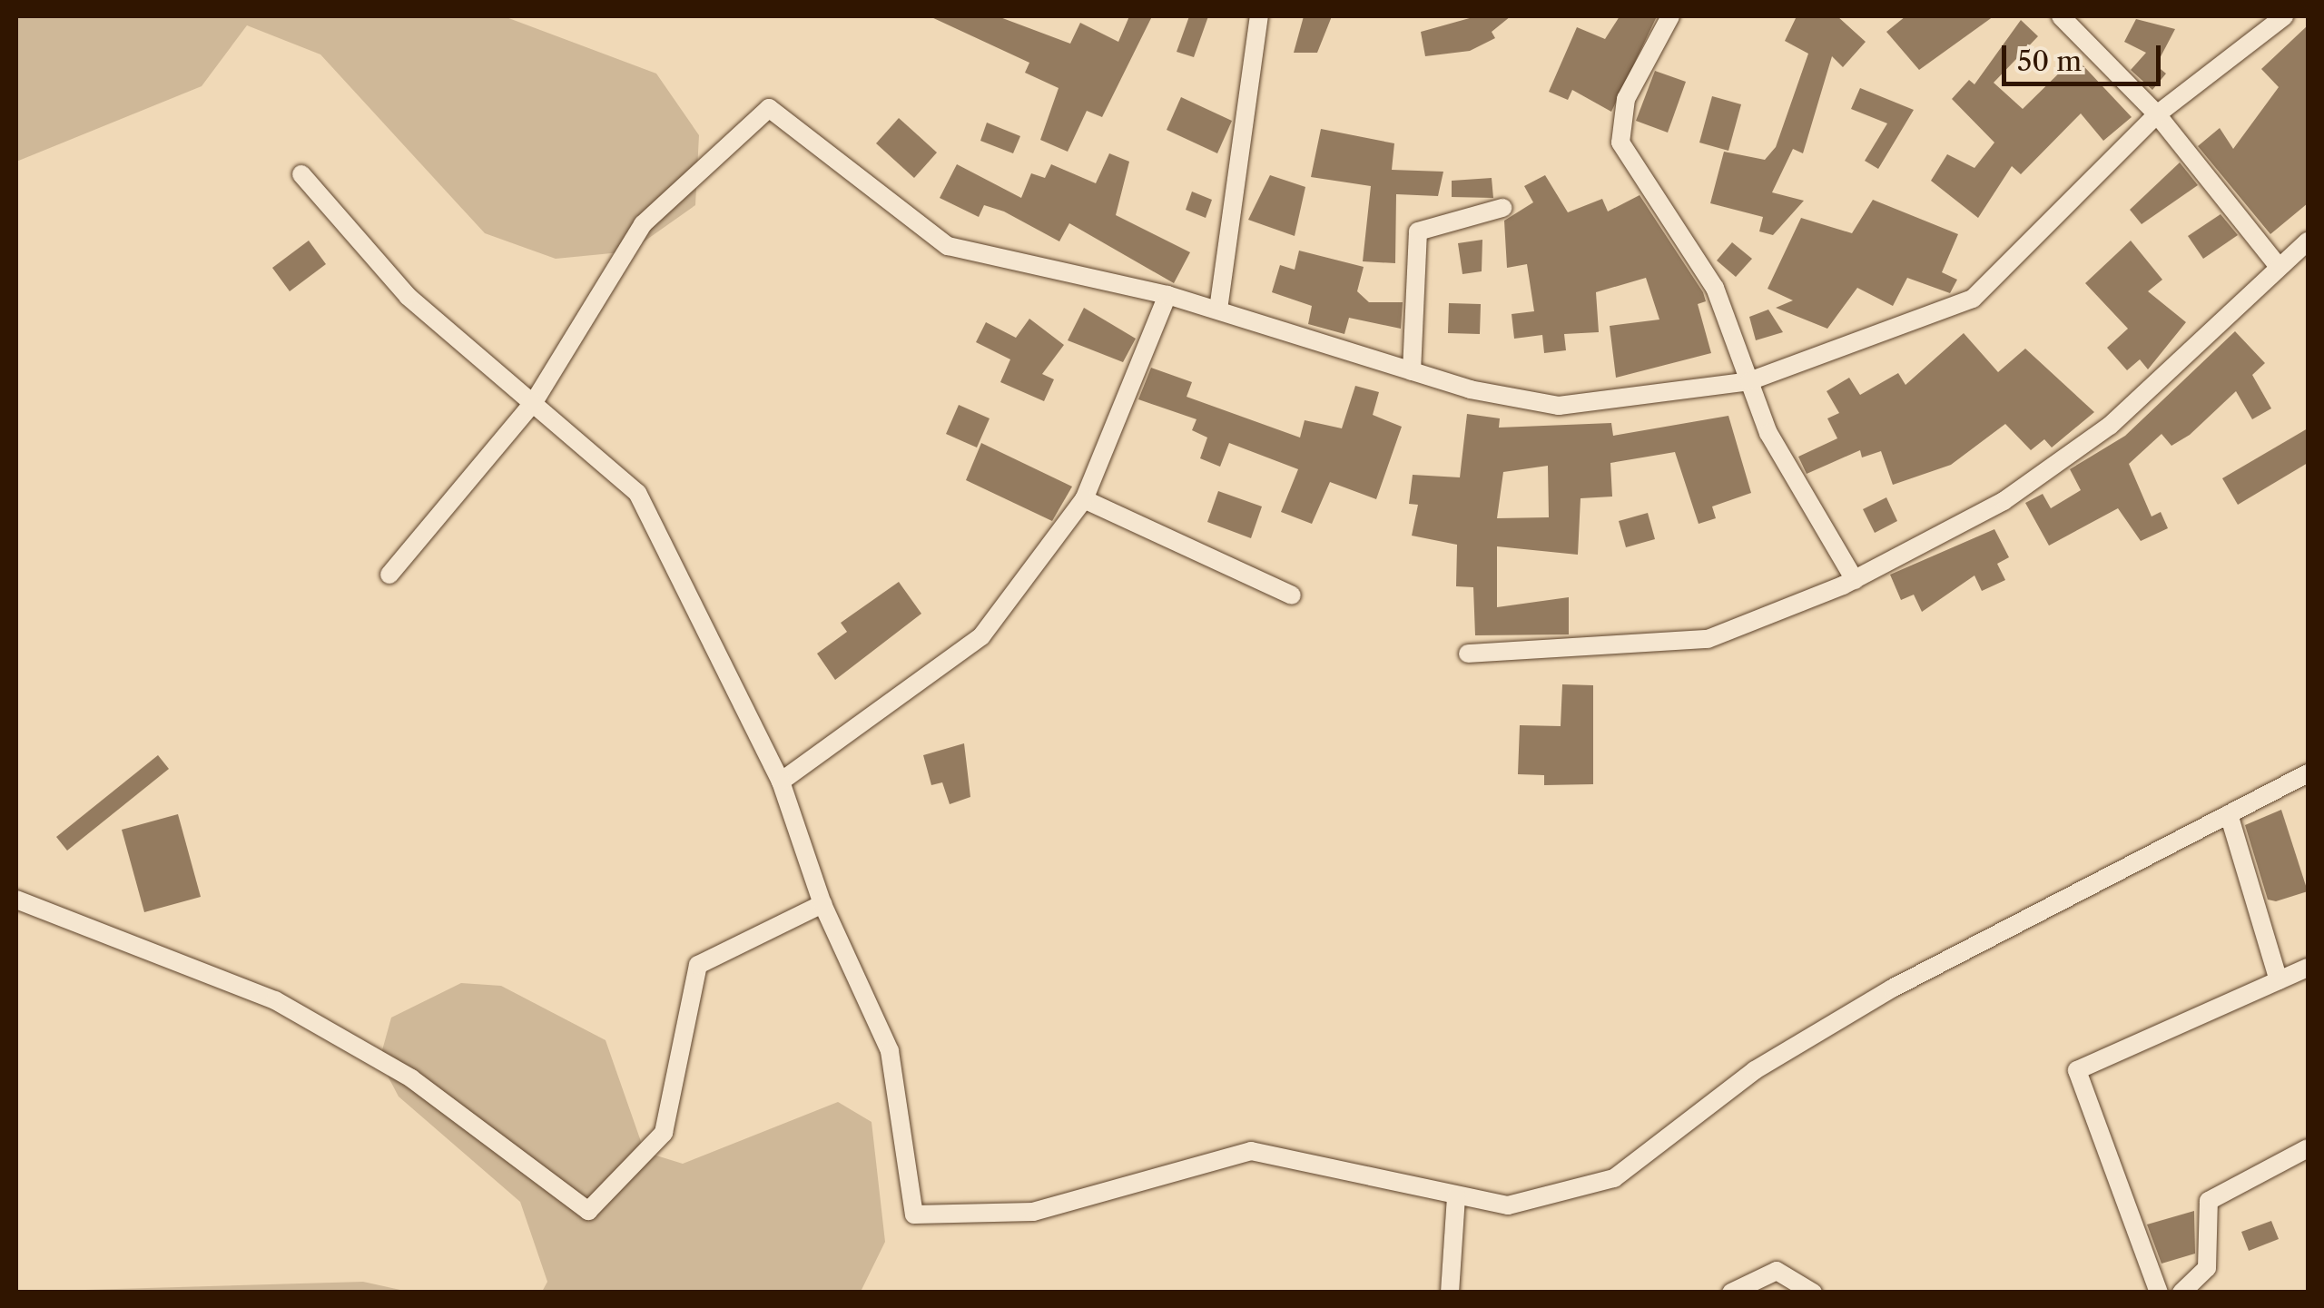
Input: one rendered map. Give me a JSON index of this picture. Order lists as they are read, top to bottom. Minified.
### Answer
{"scale_bar":"50 m"}
